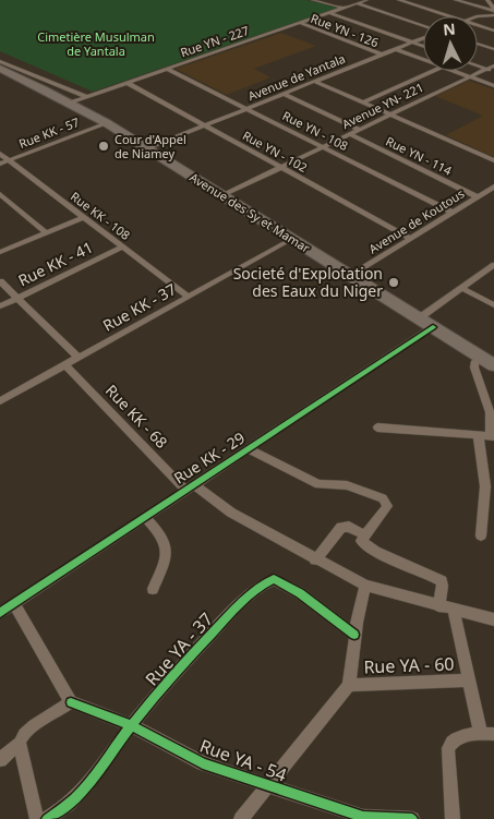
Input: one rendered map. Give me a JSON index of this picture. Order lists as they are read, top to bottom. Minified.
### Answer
{"streets":{"highway":["Avenue des Sy et Mamar"],"street":["Rue YN - 126","Rue YN - 227","Avenue de Yantala","Avenue YN- 221","Rue YN - 108","Rue KK - 57","Rue YN - 102","Rue YN - 114","Rue KK - 108","Avenue de Koutous","Rue KK - 41","Rue KK - 37","Rue KK - 68","Rue KK - 29","Rue YA - 37","Rue YA - 60","Rue YA - 54"]},"crossings":[["Rue YN - 126","Rue YN - 227"],["Rue YN - 126","Avenue de Yantala"],["Rue YN - 227","Rue YN - 108"],["Rue YN - 227","Rue YN - 102"],["Rue YN - 227","Avenue des Sy et Mamar"],["Avenue de Yantala","Rue YN - 108"],["Avenue de Yantala","Rue YN - 102"],["Avenue de Yantala","Avenue des Sy et Mamar"],["Avenue YN- 221","Rue YN - 108"],["Avenue YN- 221","Rue YN - 102"],["Avenue YN- 221","Rue YN - 114"],["Avenue YN- 221","Avenue des Sy et Mamar"],["Rue YN - 108","Avenue de Koutous"],["Rue KK - 57","Avenue des Sy et Mamar"],["Rue KK - 57","Rue KK - 108"],["Rue YN - 102","Avenue de Koutous"],["Rue YN - 114","Avenue de Koutous"],["Avenue des Sy et Mamar","Avenue de Koutous"],["Avenue des Sy et Mamar","Rue KK - 37"],["Avenue des Sy et Mamar","Rue KK - 29"],["Rue KK - 108","Rue KK - 41"],["Rue KK - 108","Rue KK - 37"],["Rue KK - 37","Rue KK - 68"],["Rue KK - 68","Rue KK - 29"],["Rue YA - 37","Rue YA - 54"]],"parks":["Cimetière Musulman de Yantala"],"places":["Cour d'Appel de Niamey","Societé d'Explotation des Eaux du Niger"],"north":"top"}
